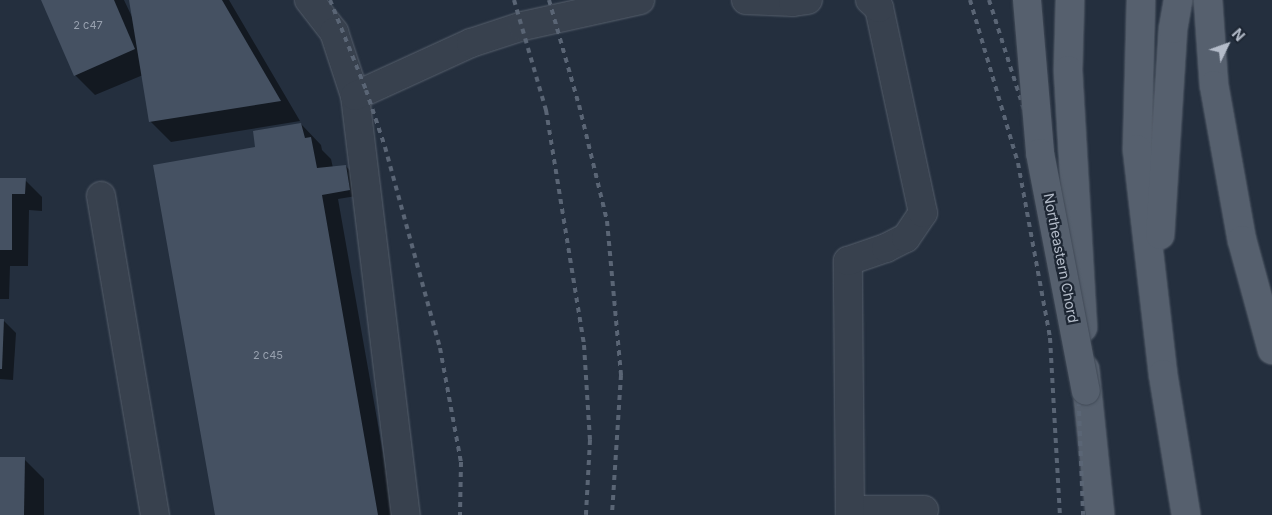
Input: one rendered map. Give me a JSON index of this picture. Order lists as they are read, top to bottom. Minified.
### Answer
{"streets":{"main road":["Northeastern Chord"]},"house_numbers":["2 с47","2 с45"],"north":"top right"}
